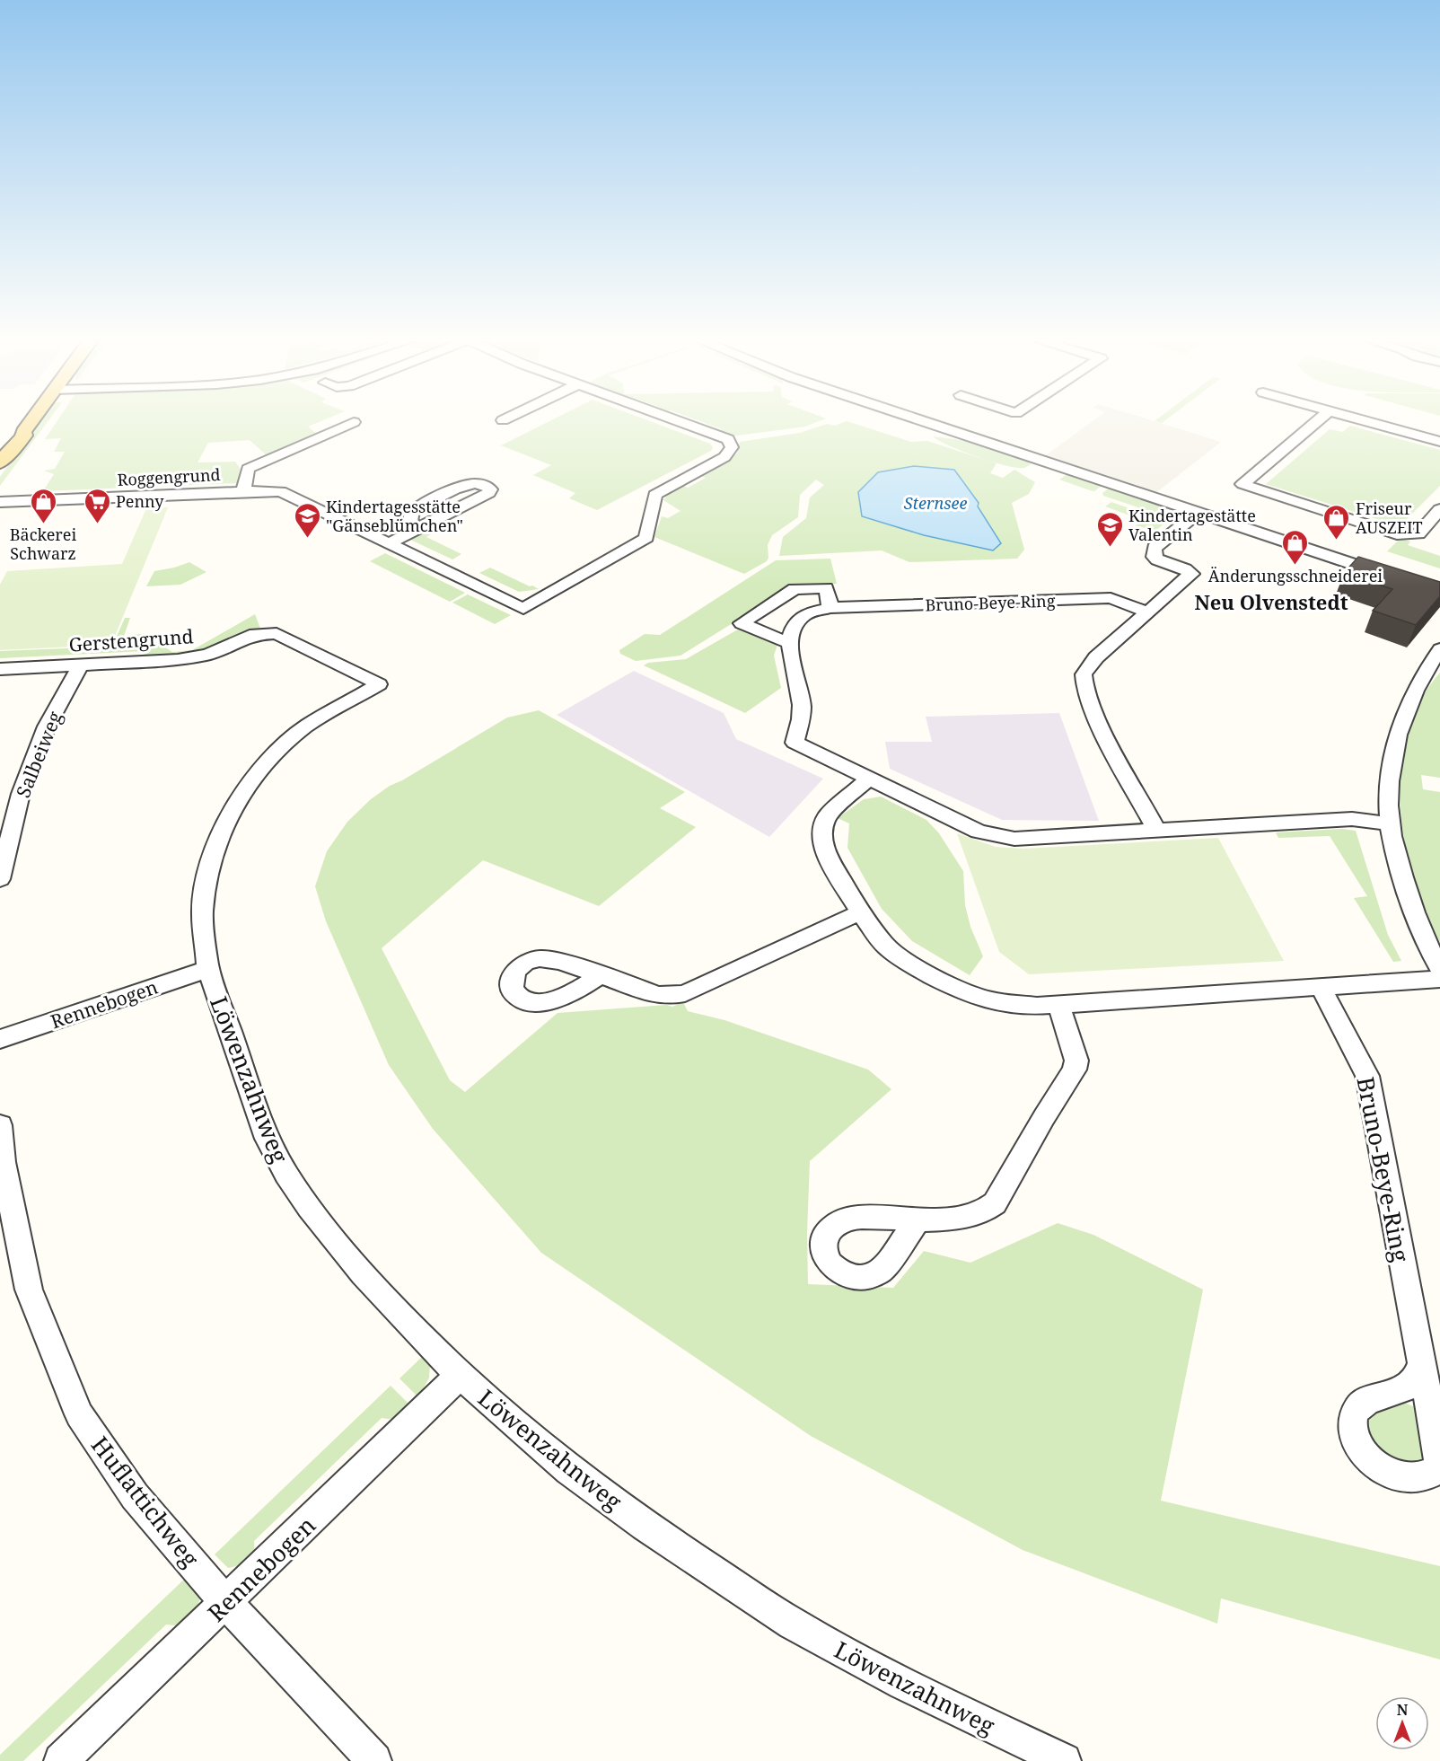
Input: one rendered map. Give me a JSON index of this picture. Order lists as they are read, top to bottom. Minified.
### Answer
{"streets":{"street":["Roggengrund","Bruno-Beye-Ring","Gerstengrund","Salbeiweg","Rennebogen","Löwenzahnweg","Huflattichweg"]},"crossings":[["Gerstengrund","Salbeiweg"],["Gerstengrund","Löwenzahnweg"],["Rennebogen","Löwenzahnweg"],["Rennebogen","Huflattichweg"]],"districts":["Neu Olvenstedt"],"water":["Sternsee"],"places":{"shop":["Bäckerei Schwarz","Friseur AUSZEIT","Änderungsschneiderei"],"supermarket":["Penny"],"school or university":["Kindertagesstätte \"Gänseblümchen\"","Kindertagestätte Valentin"]},"north":"top"}
